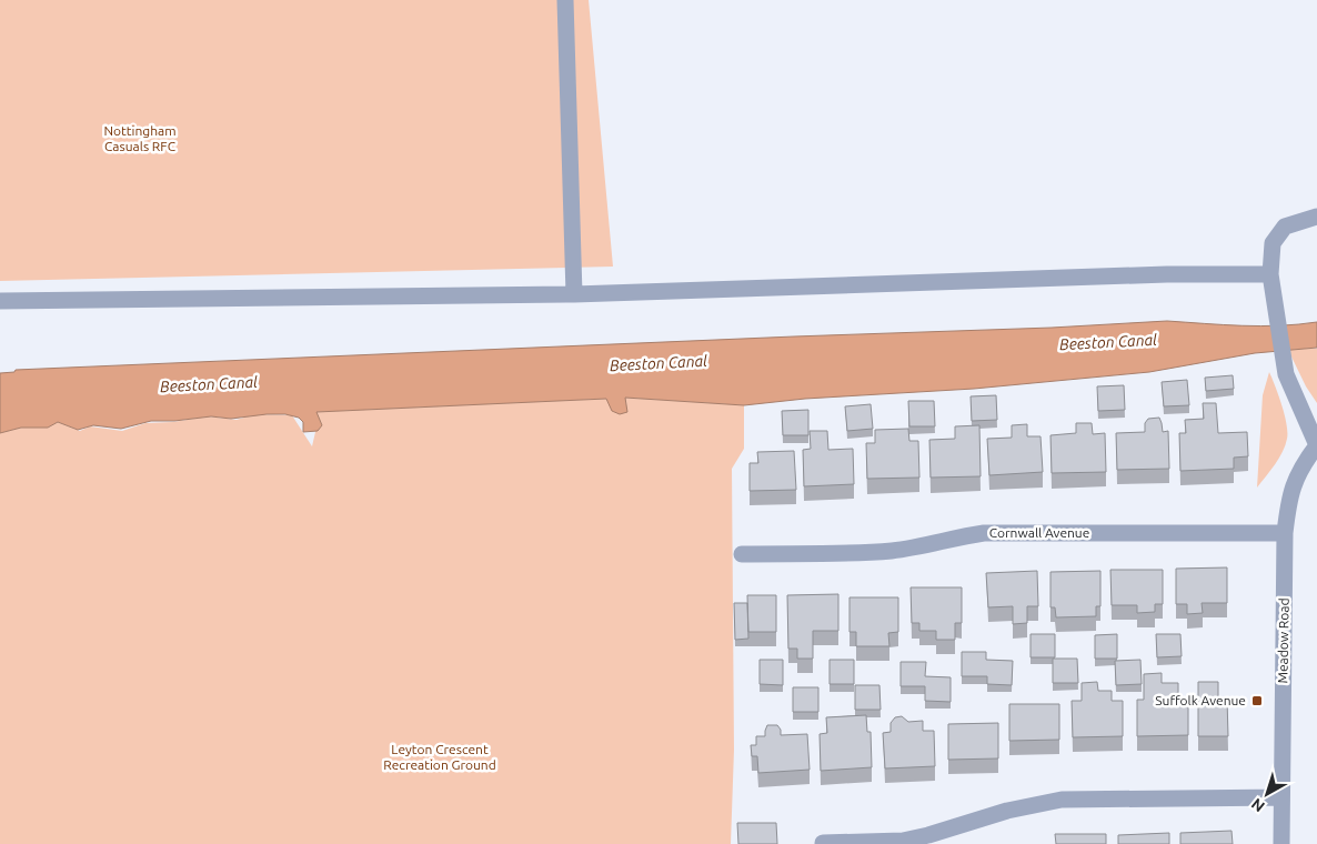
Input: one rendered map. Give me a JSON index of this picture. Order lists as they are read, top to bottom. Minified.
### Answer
{"streets":{"street":["Cornwall Avenue","Meadow Road"]},"crossings":[["Cornwall Avenue","Meadow Road"]],"water":["Beeston Canal"],"parks":["Nottingham Casuals RFC","Leyton Crescent Recreation Ground"],"places":{"transit":["Suffolk Avenue"]},"north":"bottom left"}
